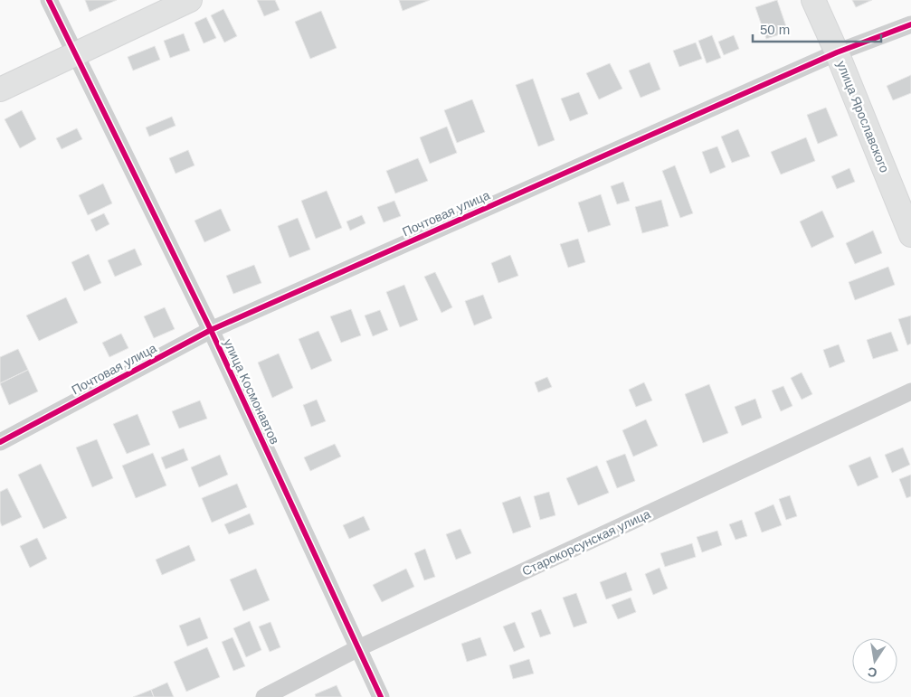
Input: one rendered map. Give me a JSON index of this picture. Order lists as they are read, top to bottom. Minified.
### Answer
{"streets":{"street":["улица Ярославского","Почтовая улица","улица Космонавтов","Старокорсунская улица"]},"crossings":[["улица Ярославского","Почтовая улица"],["Почтовая улица","улица Космонавтов"],["улица Космонавтов","Старокорсунская улица"]],"scale_bar":"50 m","north":"bottom"}
